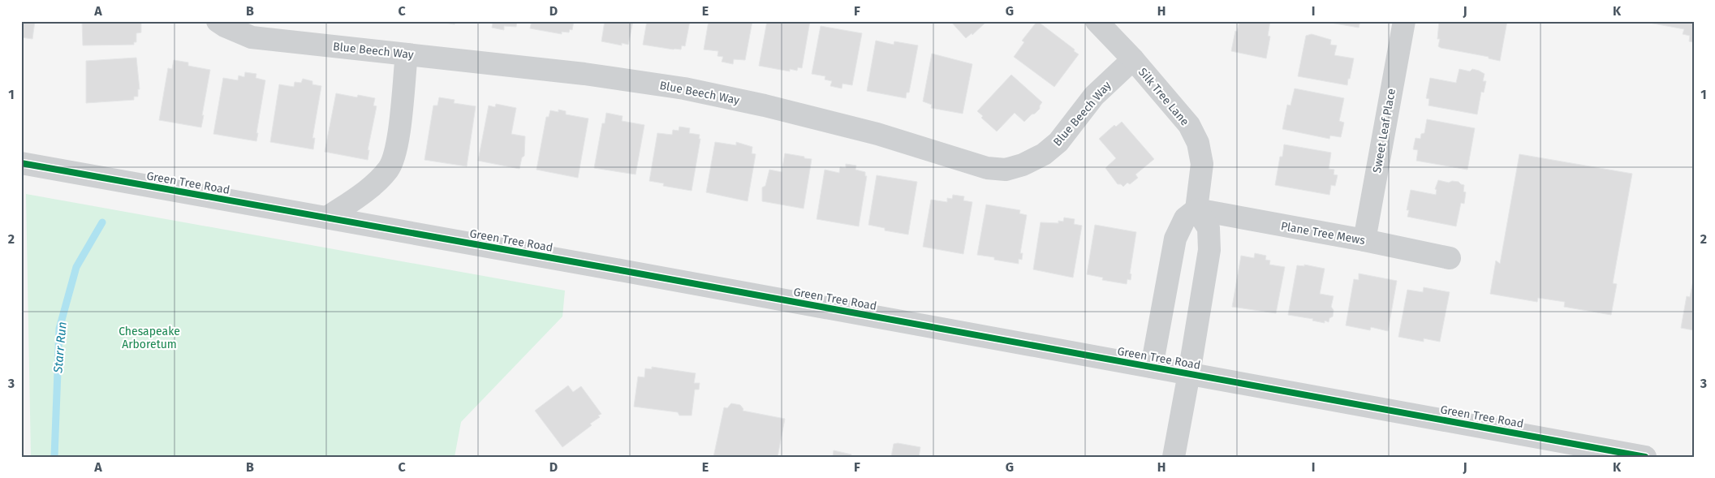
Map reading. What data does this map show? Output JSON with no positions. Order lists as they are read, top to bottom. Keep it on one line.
{"streets":{"street":["Blue Beech Way","Silk Tree Lane","Sweet Leaf Place","Green Tree Road","Plane Tree Mews"]},"crossings":[["Blue Beech Way","Silk Tree Lane"],["Silk Tree Lane","Plane Tree Mews"],["Sweet Leaf Place","Plane Tree Mews"]],"water":["Starr Run"],"parks":["Chesapeake Arboretum"],"grid":{"columns":["A","B","C","D","E","F","G","H","I","J","K"],"rows":["1","2","3"]}}
